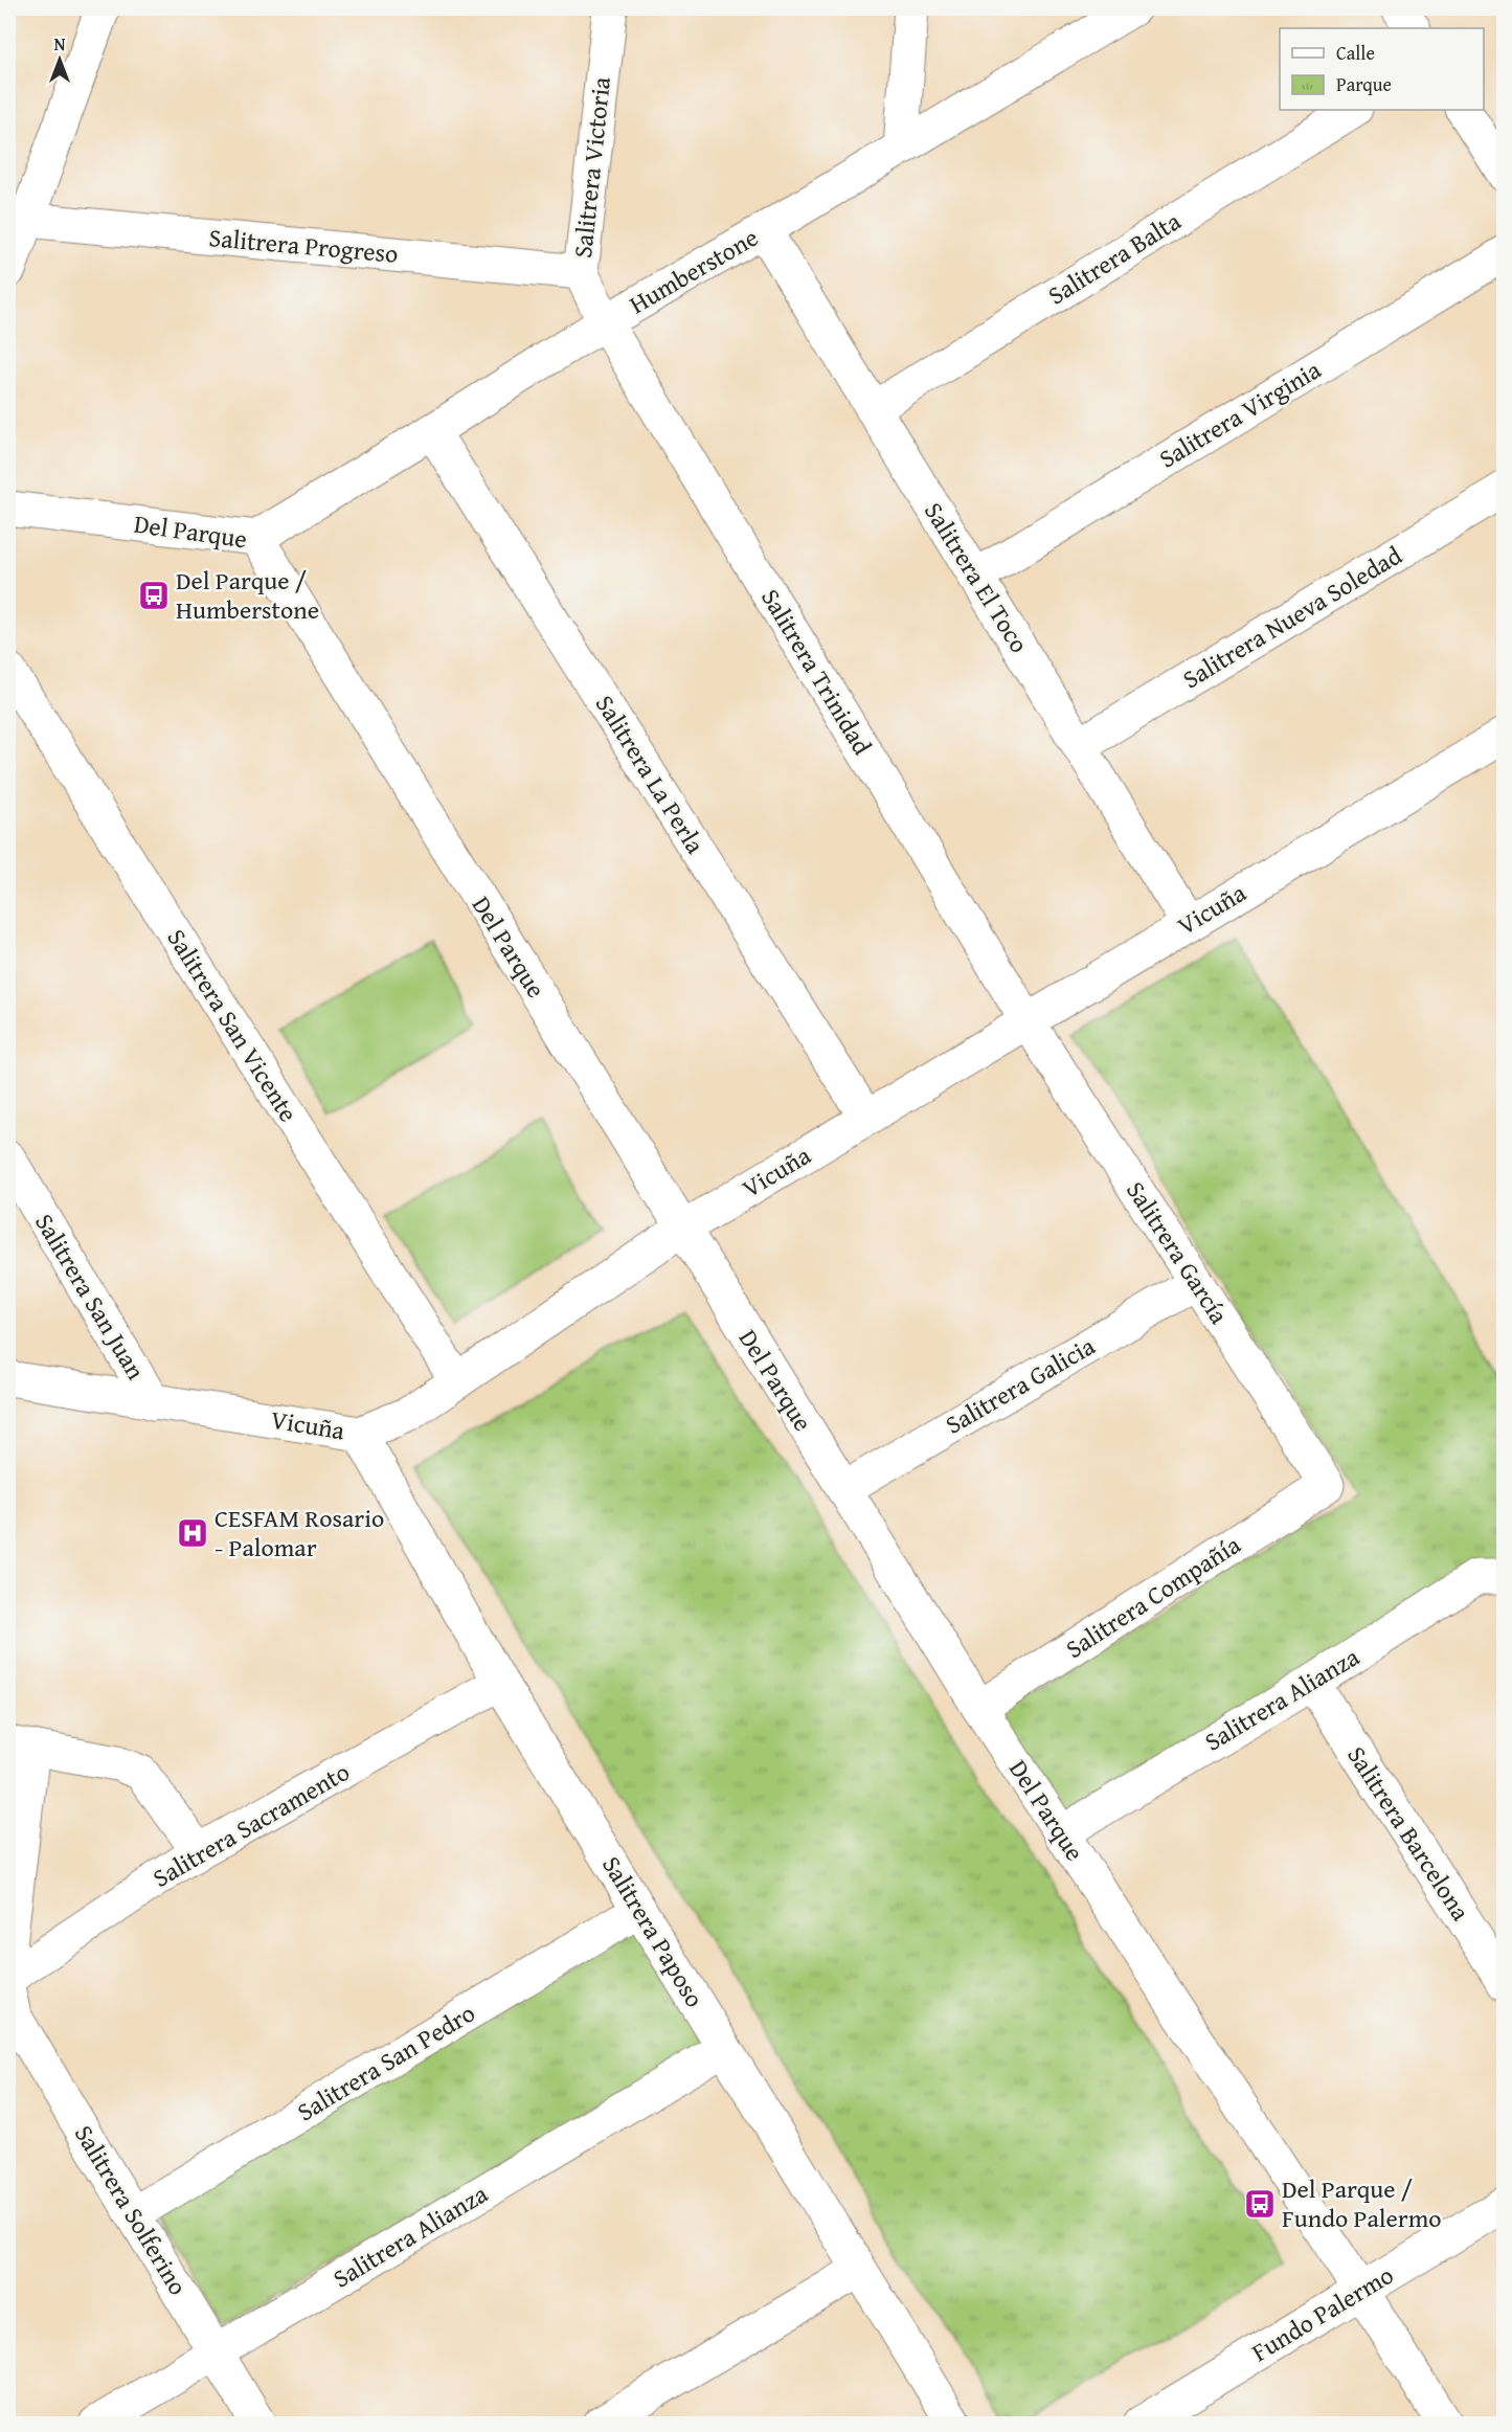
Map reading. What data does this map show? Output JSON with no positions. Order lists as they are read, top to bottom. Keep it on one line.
{"streets":{"street":["Salitrera Victoria","Salitrera Progreso","Salitrera Balta","Humberstone","Salitrera Virginia","Del Parque","Salitrera El Toco","Salitrera Nueva Soledad","Salitrera Trinidad","Salitrera La Perla","Vicuña","Salitrera San Vicente","Salitrera García","Salitrera San Juan","Salitrera Galicia","Salitrera Compañía","Salitrera Alianza","Salitrera Sacramento","Salitrera Barcelona","Salitrera Paposo","Salitrera San Pedro","Salitrera Solferino","Fundo Palermo"]},"crossings":[["Salitrera Victoria","Salitrera Progreso"],["Salitrera Victoria","Humberstone"],["Salitrera Victoria","Salitrera Trinidad"],["Salitrera Balta","Salitrera El Toco"],["Humberstone","Del Parque"],["Humberstone","Salitrera El Toco"],["Humberstone","Salitrera Trinidad"],["Humberstone","Salitrera La Perla"],["Salitrera Virginia","Salitrera El Toco"],["Del Parque","Vicuña"],["Del Parque","Salitrera Galicia"],["Del Parque","Salitrera Compañía"],["Del Parque","Salitrera Alianza"],["Del Parque","Fundo Palermo"],["Salitrera El Toco","Salitrera Nueva Soledad"],["Salitrera El Toco","Vicuña"],["Salitrera Trinidad","Vicuña"],["Salitrera Trinidad","Salitrera García"],["Salitrera La Perla","Vicuña"],["Vicuña","Salitrera San Vicente"],["Vicuña","Salitrera García"],["Vicuña","Salitrera San Juan"],["Vicuña","Salitrera Paposo"],["Salitrera García","Salitrera Galicia"],["Salitrera García","Salitrera Compañía"],["Salitrera Alianza","Salitrera Barcelona"],["Salitrera Alianza","Salitrera Paposo"],["Salitrera Alianza","Salitrera Solferino"],["Salitrera Sacramento","Salitrera Paposo"],["Salitrera Paposo","Salitrera San Pedro"],["Salitrera San Pedro","Salitrera Solferino"]],"places":{"bus stop":["Del Parque / Humberstone","Del Parque / Fundo Palermo"],"hospital":["CESFAM Rosario - Palomar"]},"legend":["Calle","Parque"],"north":"top"}
